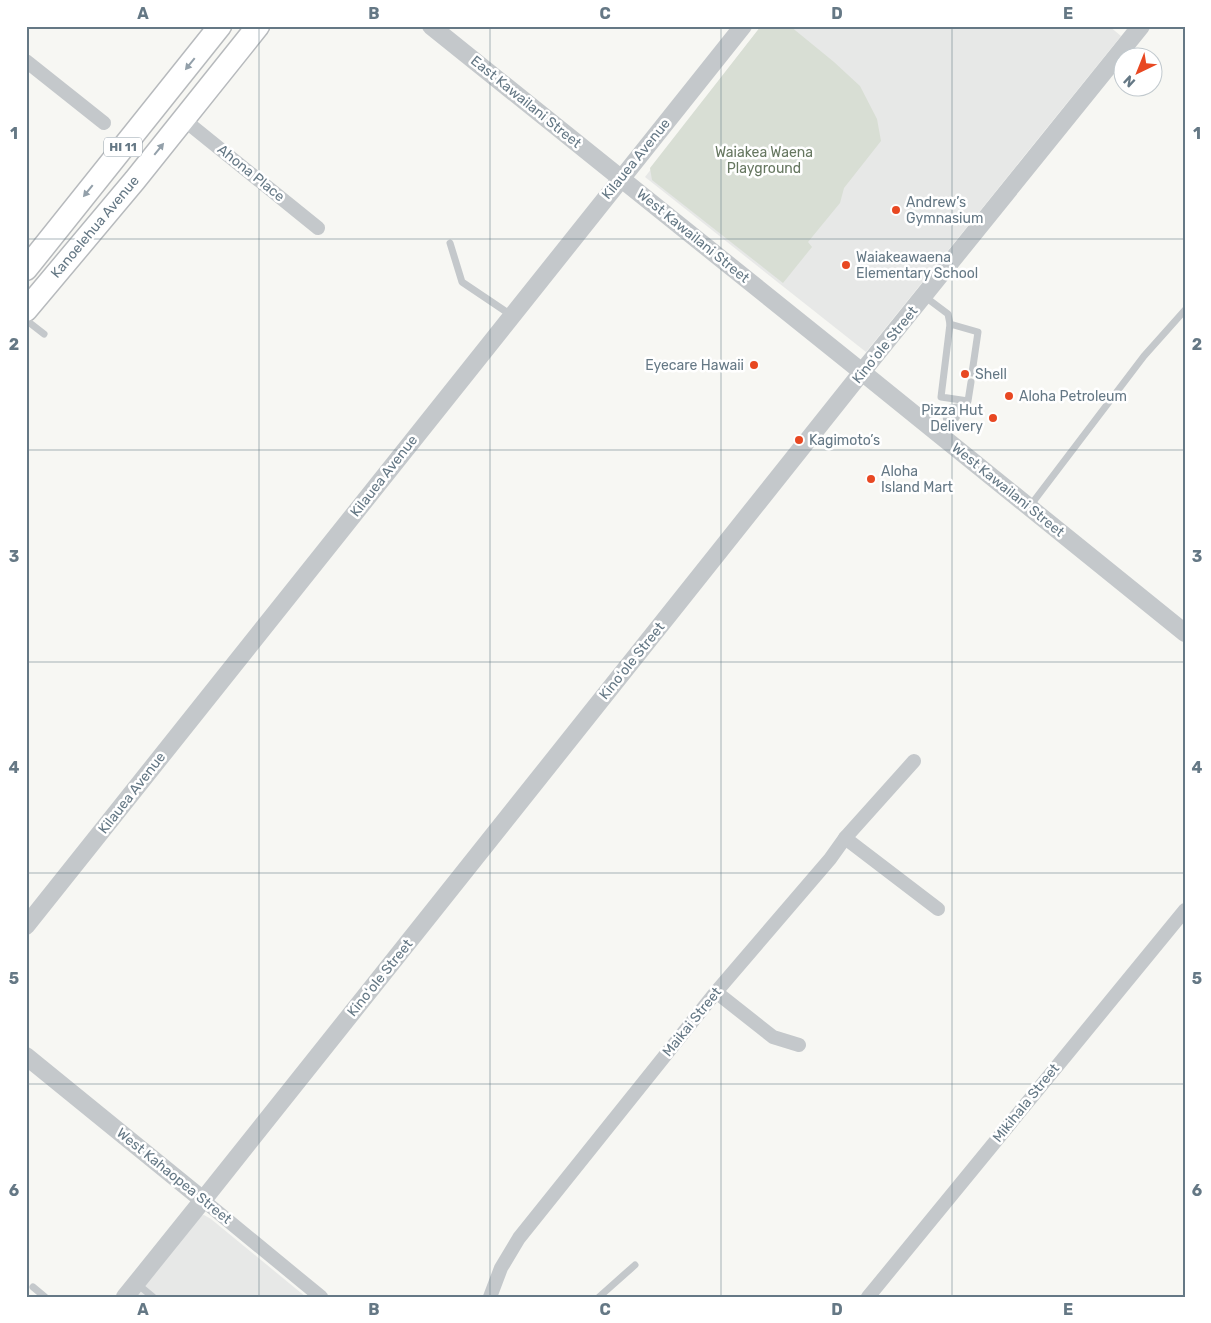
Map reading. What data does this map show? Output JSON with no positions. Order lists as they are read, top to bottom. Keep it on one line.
{"streets":{"highway":["HI 11","Kanoelehua Avenue"],"street":["East Kawailani Street","Kilauea Avenue","Ahona Place","West Kawailani Street","Kinoʻole Street","Maikai Street","Mikihala Street","West Kahaopea Street"]},"crossings":[["East Kawailani Street","Kilauea Avenue"],["East Kawailani Street","West Kawailani Street"],["Kilauea Avenue","West Kawailani Street"],["Ahona Place","Kanoelehua Avenue"],["West Kawailani Street","Kinoʻole Street"],["Kinoʻole Street","West Kahaopea Street"]],"parks":["Waiakea Waena Playground"],"places":["Andrew’s Gymnasium","Waiakeawaena Elementary School","Eyecare Hawaii","Shell","Aloha Petroleum","Pizza Hut Delivery","Kagimoto’s","Aloha Island Mart"],"north":"bottom left","grid":{"columns":["A","B","C","D","E"],"rows":["1","2","3","4","5","6"]}}
